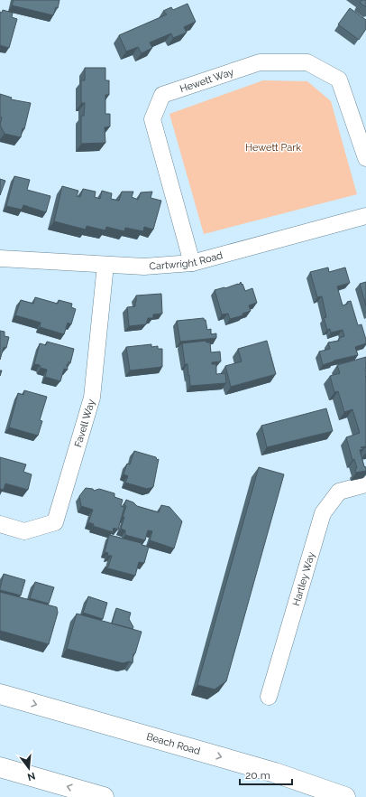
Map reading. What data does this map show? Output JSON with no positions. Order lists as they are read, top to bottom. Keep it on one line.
{"streets":{"main road":["Beach Road"],"street":["Hewett Way","Cartwright Road","Favell Way","Hartley Way"]},"crossings":[["Hewett Way","Cartwright Road"],["Cartwright Road","Favell Way"]],"one_way":["Beach Road"],"parks":["Hewett Park"],"scale_bar":"20 m","north":"bottom"}
